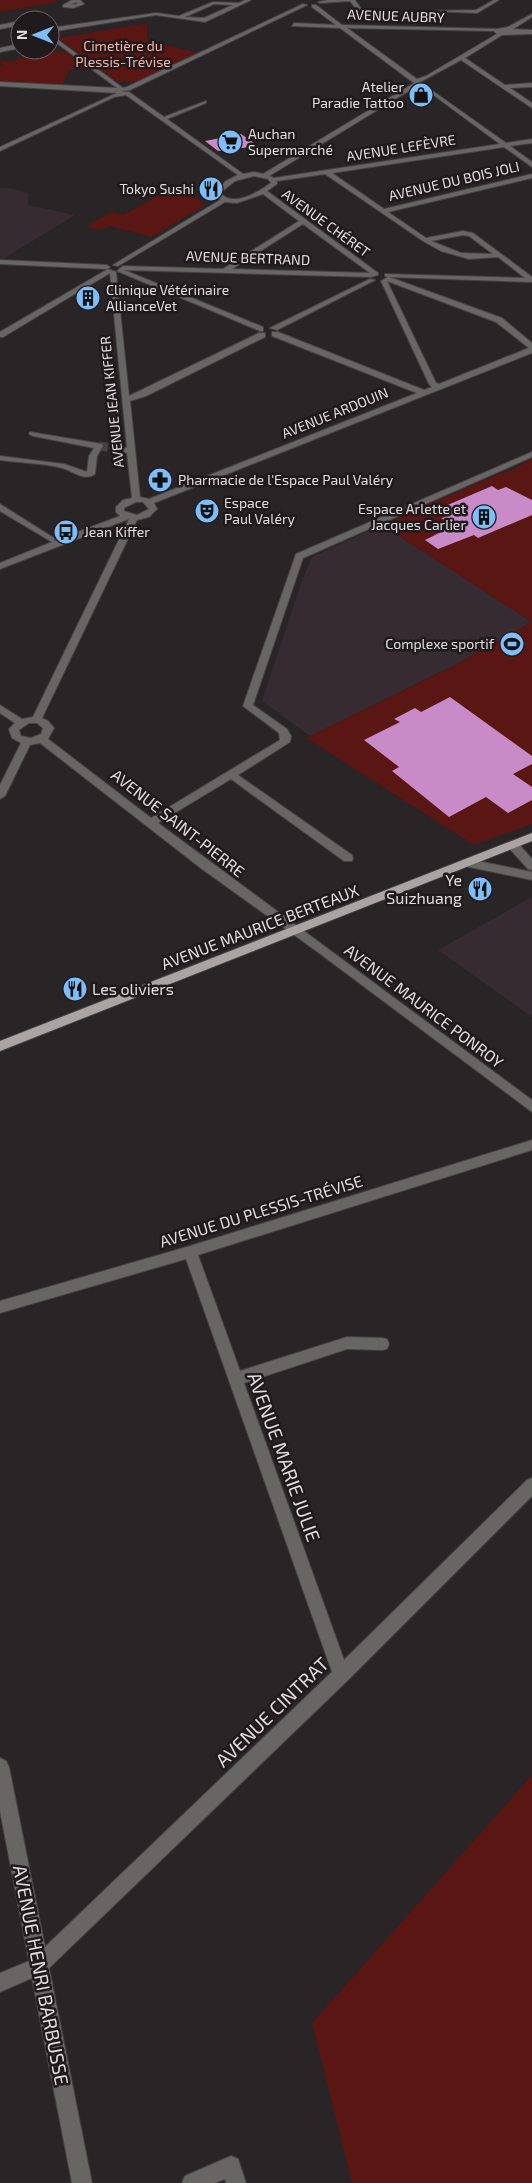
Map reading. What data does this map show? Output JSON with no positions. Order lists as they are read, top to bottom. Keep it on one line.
{"streets":{"main road":["AVENUE MAURICE BERTEAUX"],"street":["AVENUE AUBRY","AVENUE LEFÈVRE","AVENUE DU BOIS JOLI","AVENUE CHÉRET","AVENUE BERTRAND","AVENUE JEAN KIFFER","AVENUE ARDOUIN","AVENUE SAINT-PIERRE","AVENUE MAURICE PONROY","AVENUE DU PLESSIS-TRÉVISE","AVENUE MARIE JULIE","AVENUE CINTRAT","AVENUE HENRI BARBUSSE"]},"crossings":[["AVENUE CHÉRET","AVENUE BERTRAND"],["AVENUE BERTRAND","AVENUE JEAN KIFFER"],["AVENUE SAINT-PIERRE","AVENUE MAURICE BERTEAUX"],["AVENUE SAINT-PIERRE","AVENUE MAURICE PONROY"],["AVENUE MAURICE BERTEAUX","AVENUE MAURICE PONROY"],["AVENUE DU PLESSIS-TRÉVISE","AVENUE MARIE JULIE"],["AVENUE MARIE JULIE","AVENUE CINTRAT"],["AVENUE CINTRAT","AVENUE HENRI BARBUSSE"]],"parks":["Cimetière du Plessis-Trévise"],"places":{"shop":["Atelier Paradie Tattoo"],"supermarket":["Auchan Supermarché"],"restaurant":["Tokyo Sushi","Ye Suizhuang","Les oliviers"],"building":["Clinique Vétérinaire AllianceVet","Espace Arlette et Jacques Carlier"],"pharmacy":["Pharmacie de l'Espace Paul Valéry"],"theatre":["Espace Paul Valéry"],"bus stop":["Jean Kiffer"],"sports":["Complexe sportif"]},"north":"left"}
